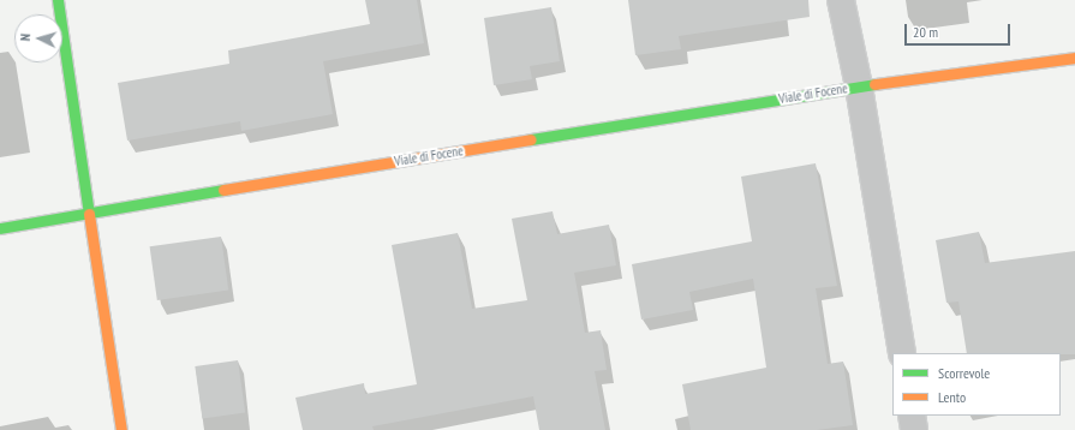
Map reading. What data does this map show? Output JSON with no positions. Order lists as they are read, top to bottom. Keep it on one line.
{"streets":{"street":["Viale di Focene"]},"legend":["Scorrevole","Lento"],"scale_bar":"20 m","north":"left"}
